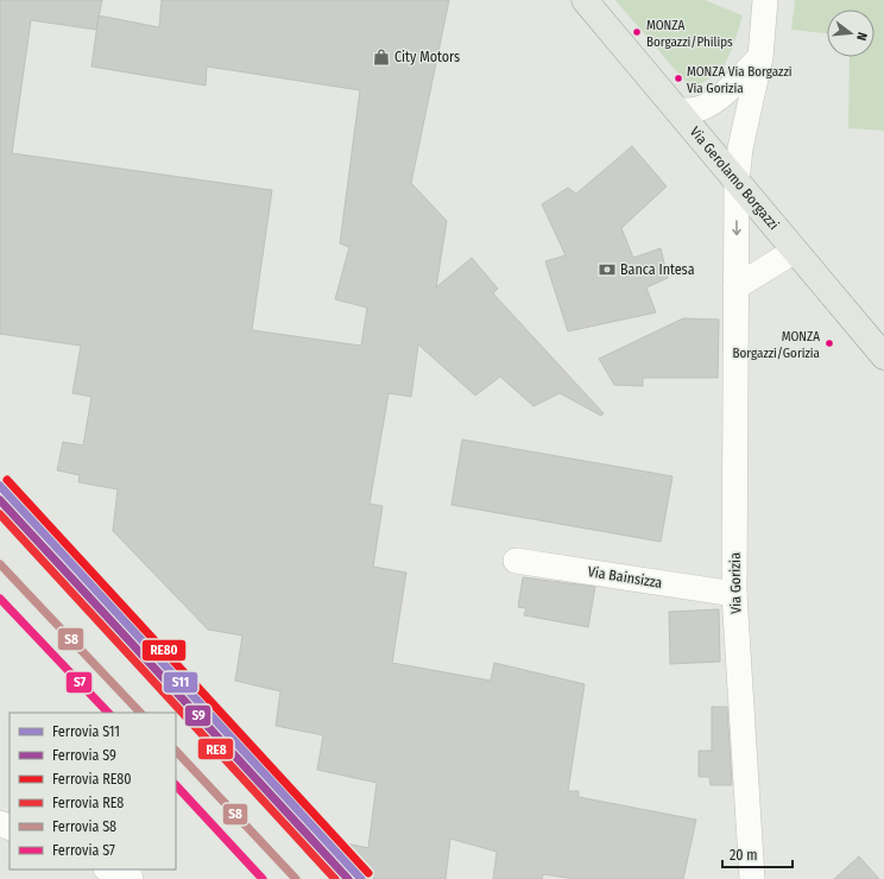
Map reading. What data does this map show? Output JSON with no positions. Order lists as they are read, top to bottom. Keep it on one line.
{"streets":{"main road":["Via Gerolamo Borgazzi"],"street":["Via Bainsizza","Via Gorizia"]},"crossings":[["Via Gerolamo Borgazzi","Via Gorizia"],["Via Bainsizza","Via Gorizia"]],"places":{"other":["MONZA Borgazzi/Philips","MONZA Via Borgazzi Via Gorizia","MONZA Borgazzi/Gorizia"],"shop":["City Motors"],"bank":["Banca Intesa"]},"lines":["rail line RE80","rail line S11","rail line S9","rail line RE8","rail line S8","rail line S7"],"legend":["Ferrovia S11","Ferrovia S9","Ferrovia RE80","Ferrovia RE8","Ferrovia S8","Ferrovia S7"],"scale_bar":"20 m","north":"right"}
